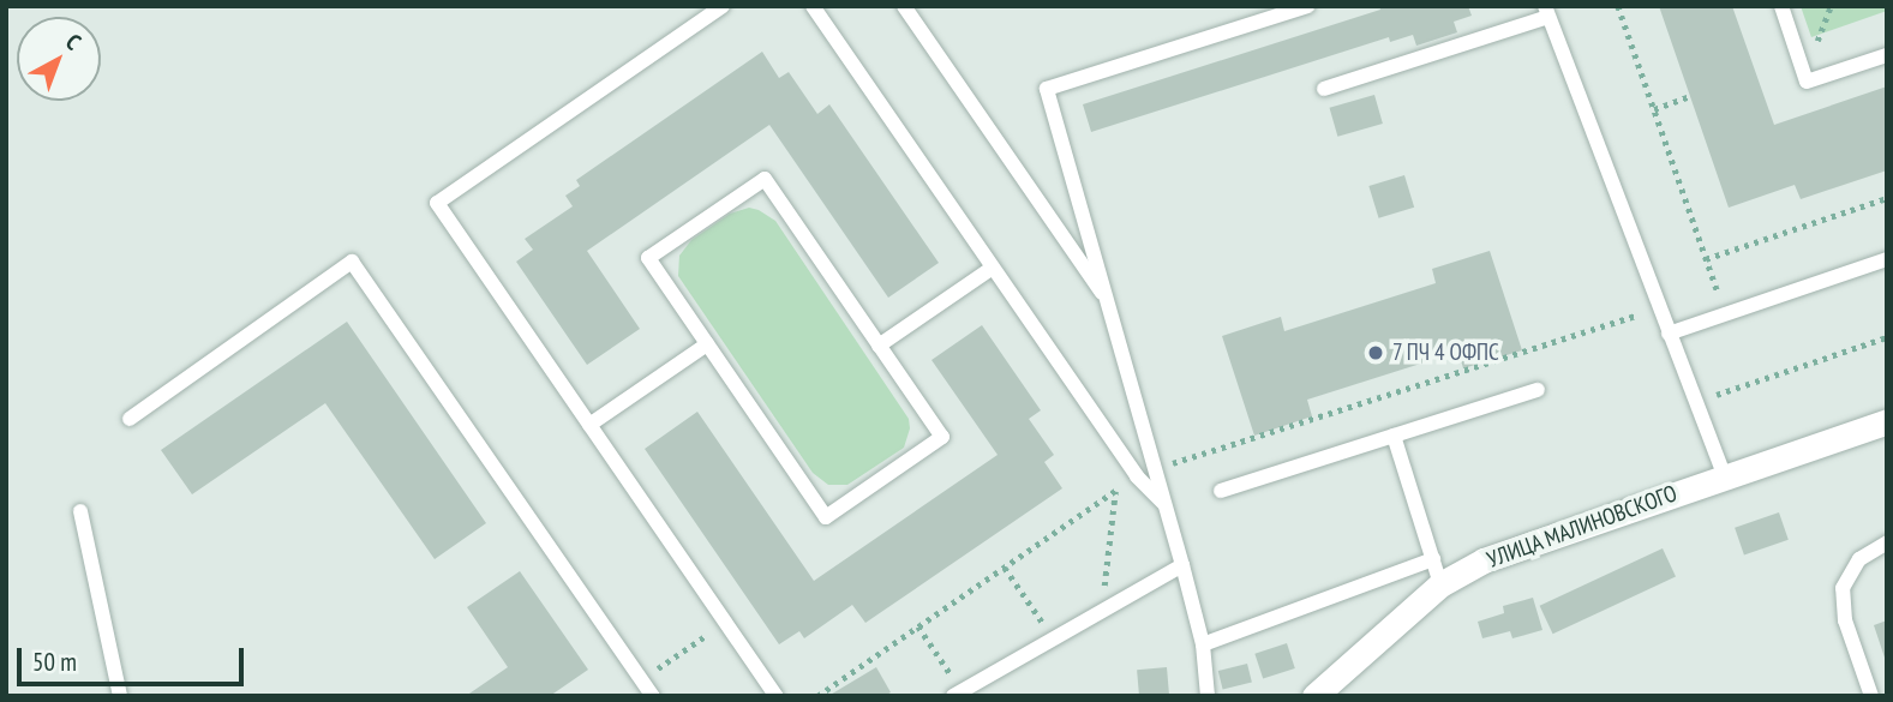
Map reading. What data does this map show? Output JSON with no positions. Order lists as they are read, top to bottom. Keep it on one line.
{"streets":{"street":["УЛИЦА МАЛИНОВСКОГО"]},"places":["7 ПЧ 4 ОФПС"],"scale_bar":"50 m","north":"top right"}
